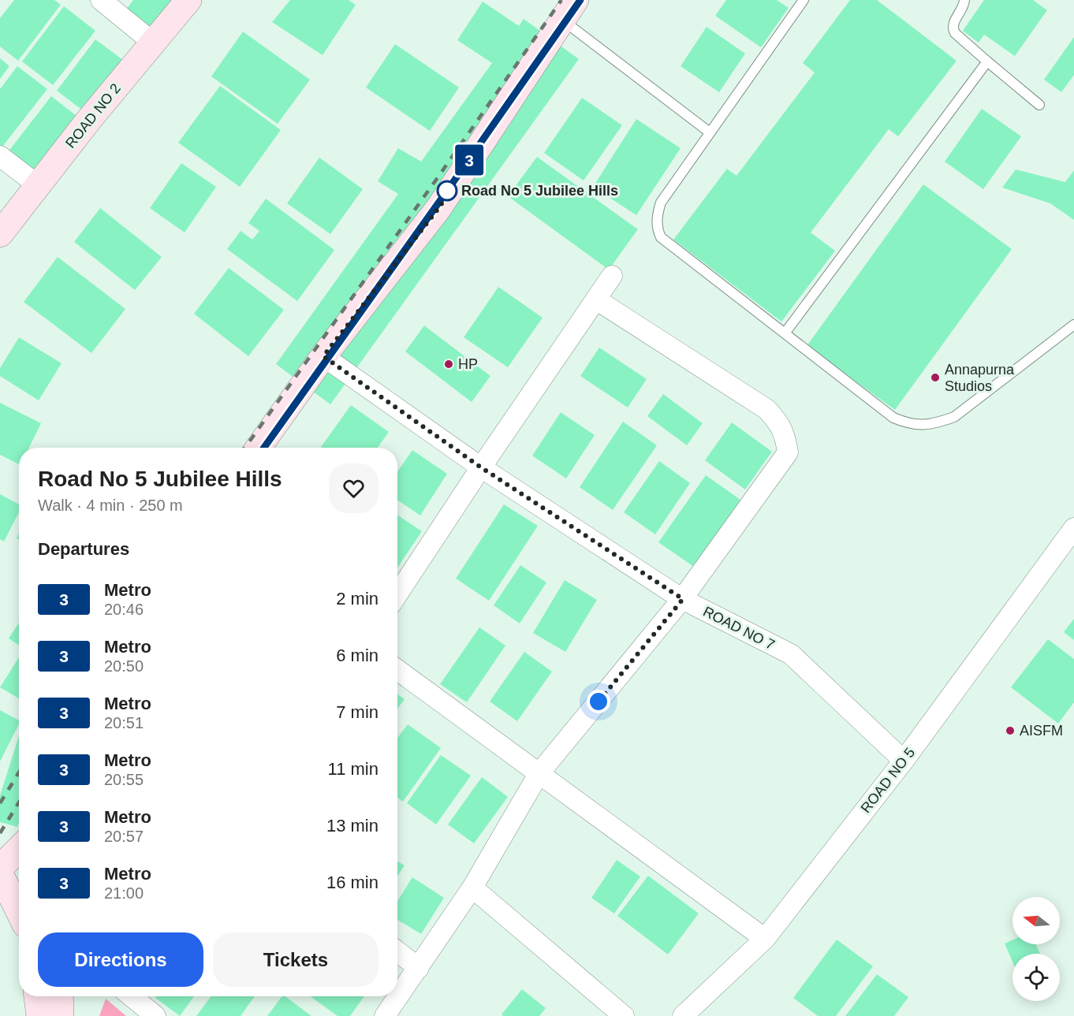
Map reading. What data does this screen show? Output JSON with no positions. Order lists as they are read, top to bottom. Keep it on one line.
{"streets":{"main road":["ROAD NO 2"],"street":["ROAD NO 7","ROAD NO 5"]},"crossings":[["ROAD NO 7","ROAD NO 5"]],"places":["Road No 5 Jubilee Hills","HP","Annapurna Studios","AISFM"],"lines":["metro line 3"],"north":"left","page":{"on_map":"3","heading":[["Road No 5 Jubilee Hills","Walk · 4 min · 250 m"],"Departures"],"list":[{"mark":"3","name":"Metro","note":"20:46","value":"2 min"},{"mark":"3","name":"Metro","note":"20:50","value":"6 min"},{"mark":"3","name":"Metro","note":"20:51","value":"7 min"},{"mark":"3","name":"Metro","note":"20:55","value":"11 min"},{"mark":"3","name":"Metro","note":"20:57","value":"13 min"},{"mark":"3","name":"Metro","note":"21:00","value":"16 min"}],"buttons":["Directions","Tickets"]}}
